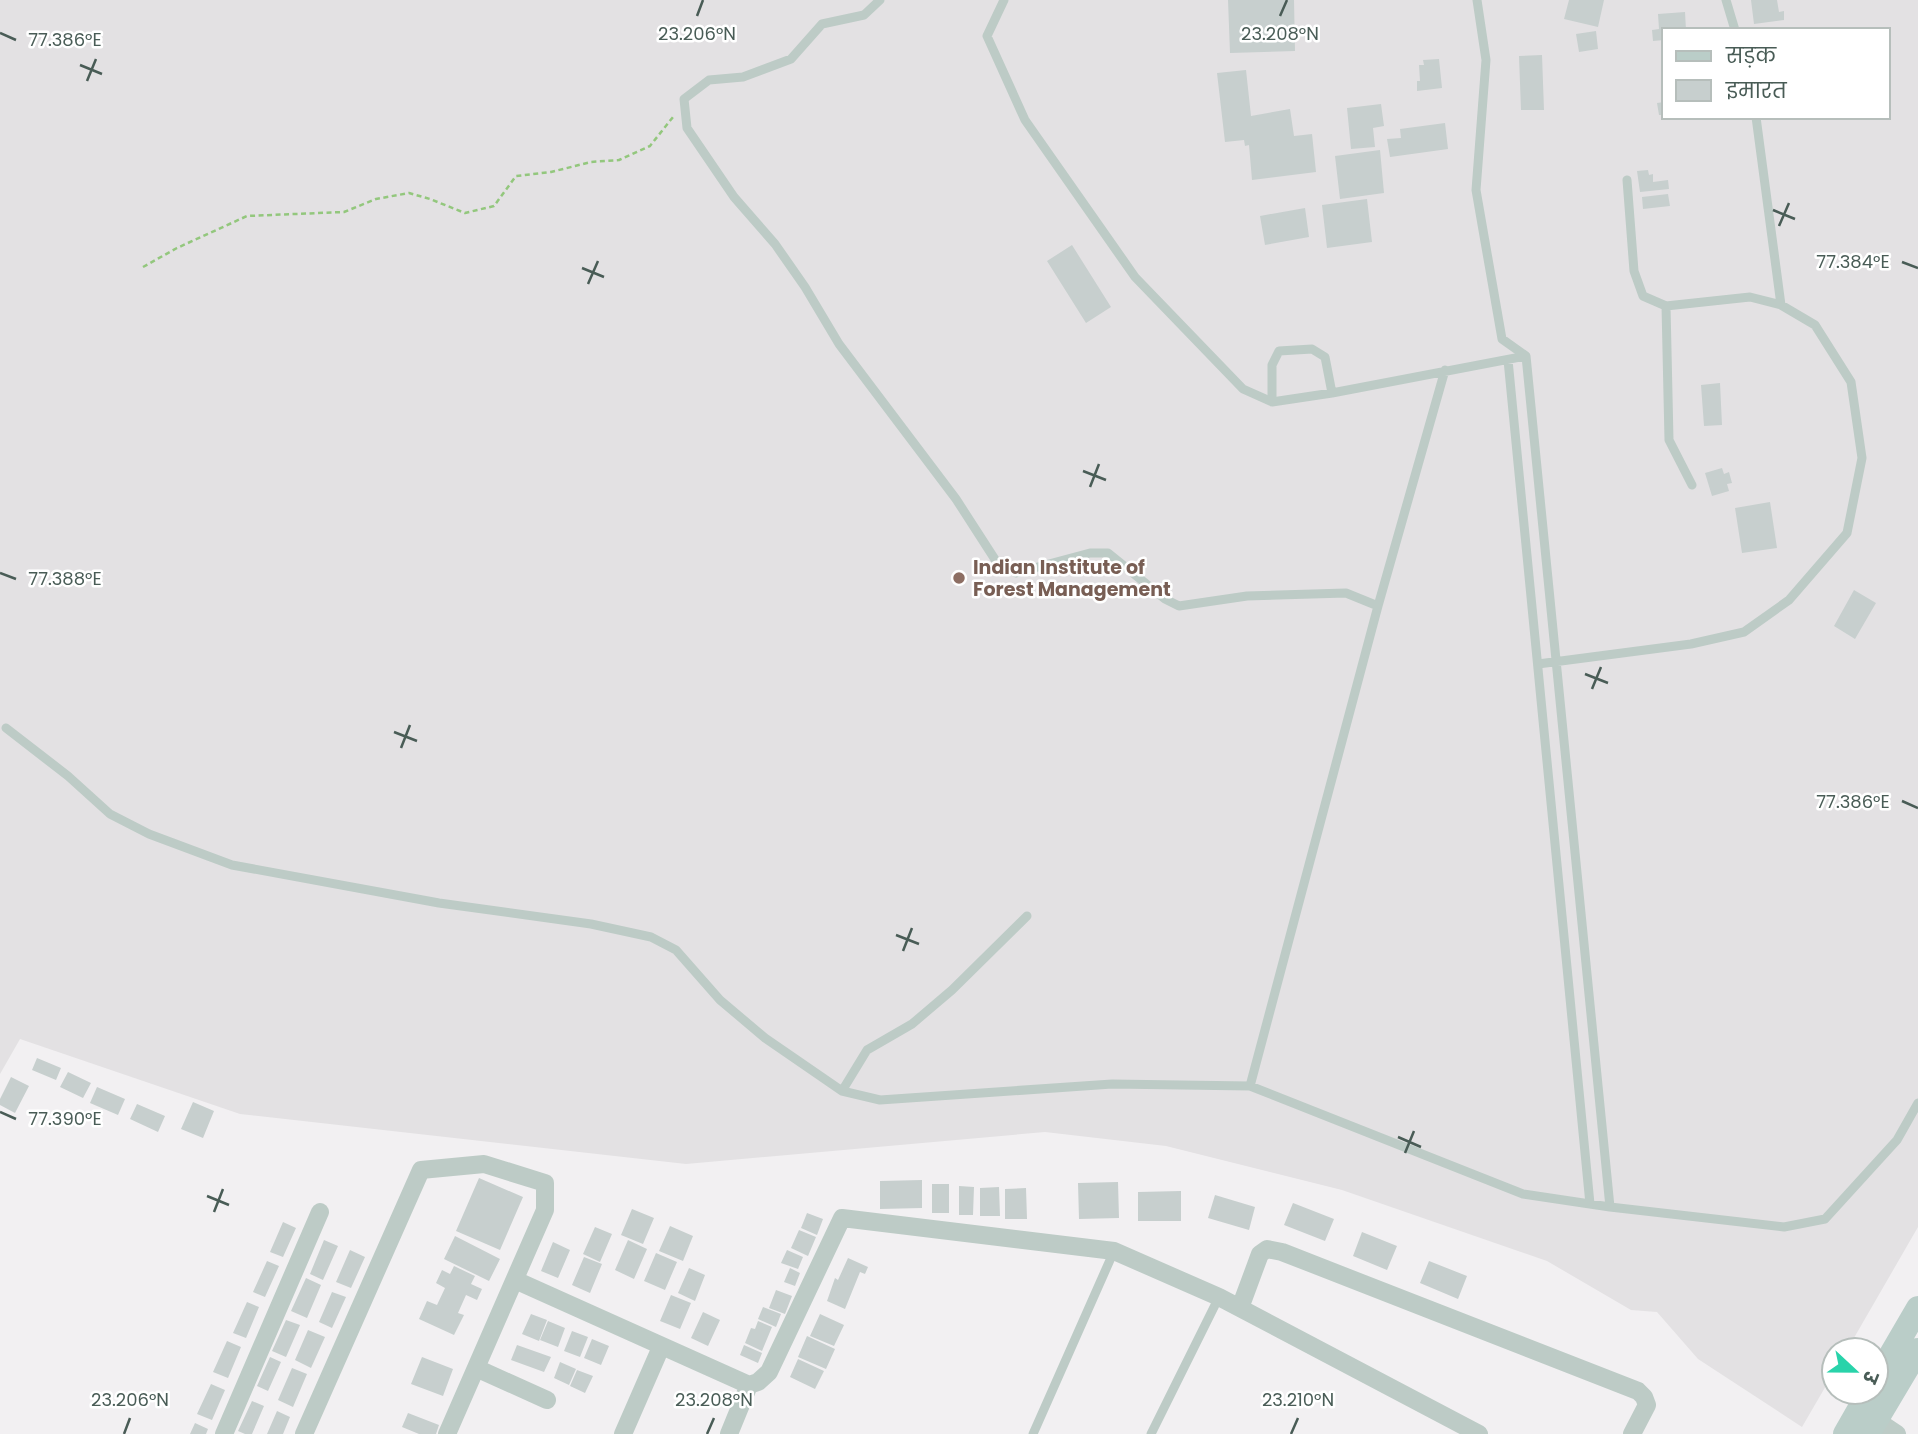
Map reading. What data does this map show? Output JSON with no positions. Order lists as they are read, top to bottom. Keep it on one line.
{"places":["Indian Institute of Forest Management"],"legend":["सड़क","इमारत"],"north":"right","coordinates":["23.206°N","23.208°N","77.386°E","77.384°E","77.388°E","77.390°E","23.210°N"]}
